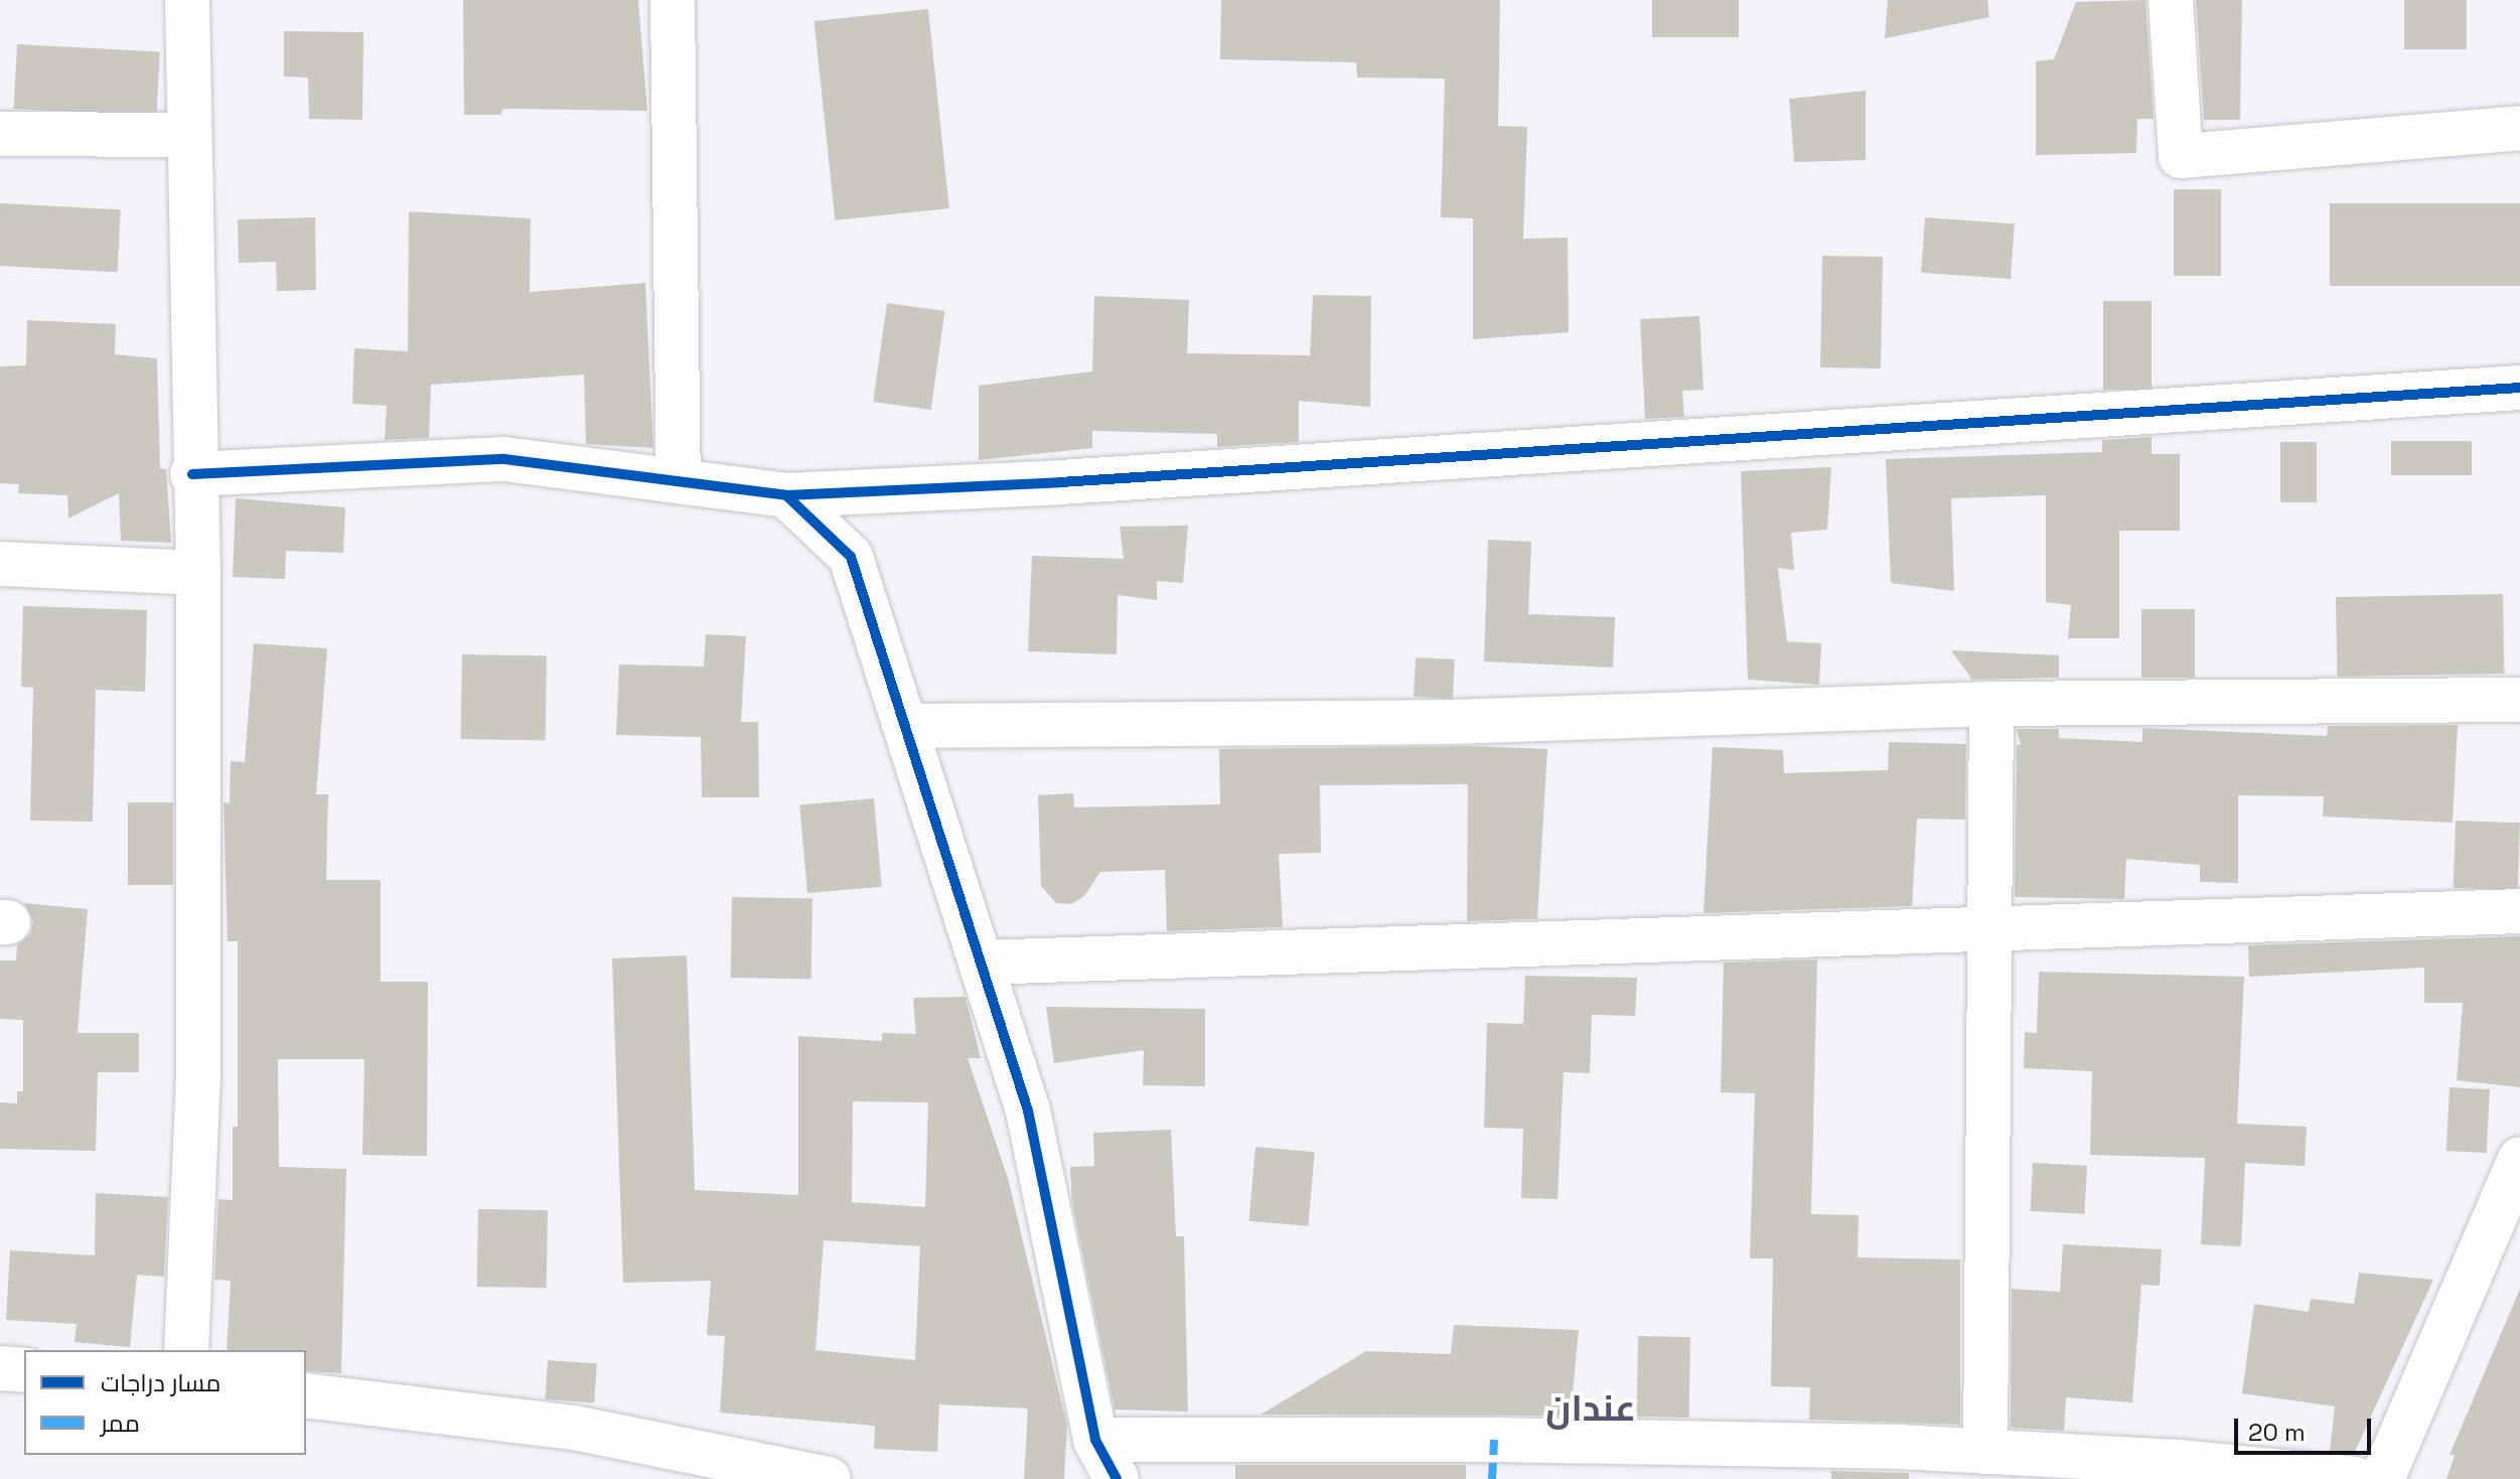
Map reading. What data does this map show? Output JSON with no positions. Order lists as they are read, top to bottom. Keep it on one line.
{"districts":["عندان"],"legend":["مسار دراجات","ممر"],"scale_bar":"20 m"}
